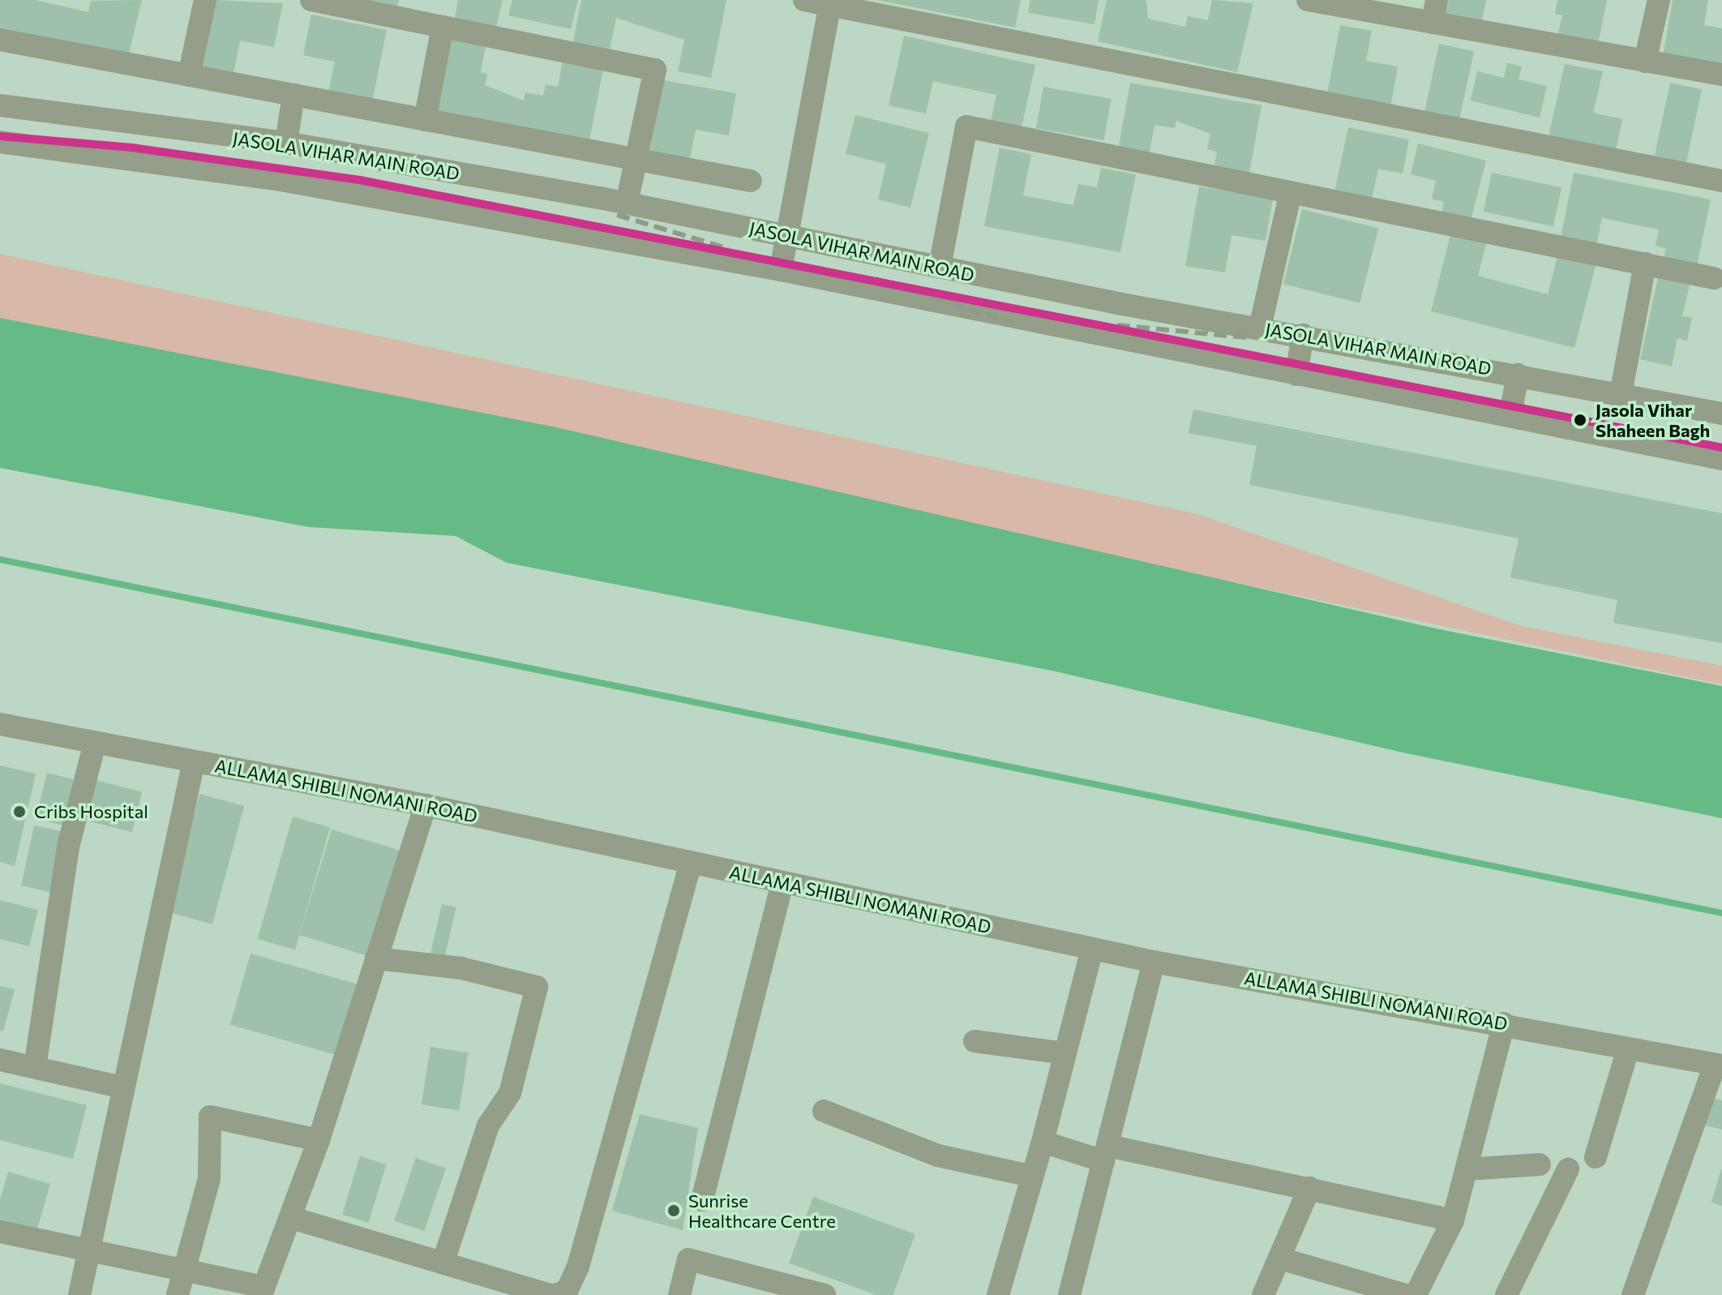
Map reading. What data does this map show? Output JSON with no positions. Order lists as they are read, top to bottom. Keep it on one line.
{"streets":{"street":["JASOLA VIHAR MAIN ROAD","ALLAMA SHIBLI NOMANI ROAD"]},"places":["Jasola Vihar Shaheen Bagh","Cribs Hospital","Sunrise Healthcare Centre"]}
